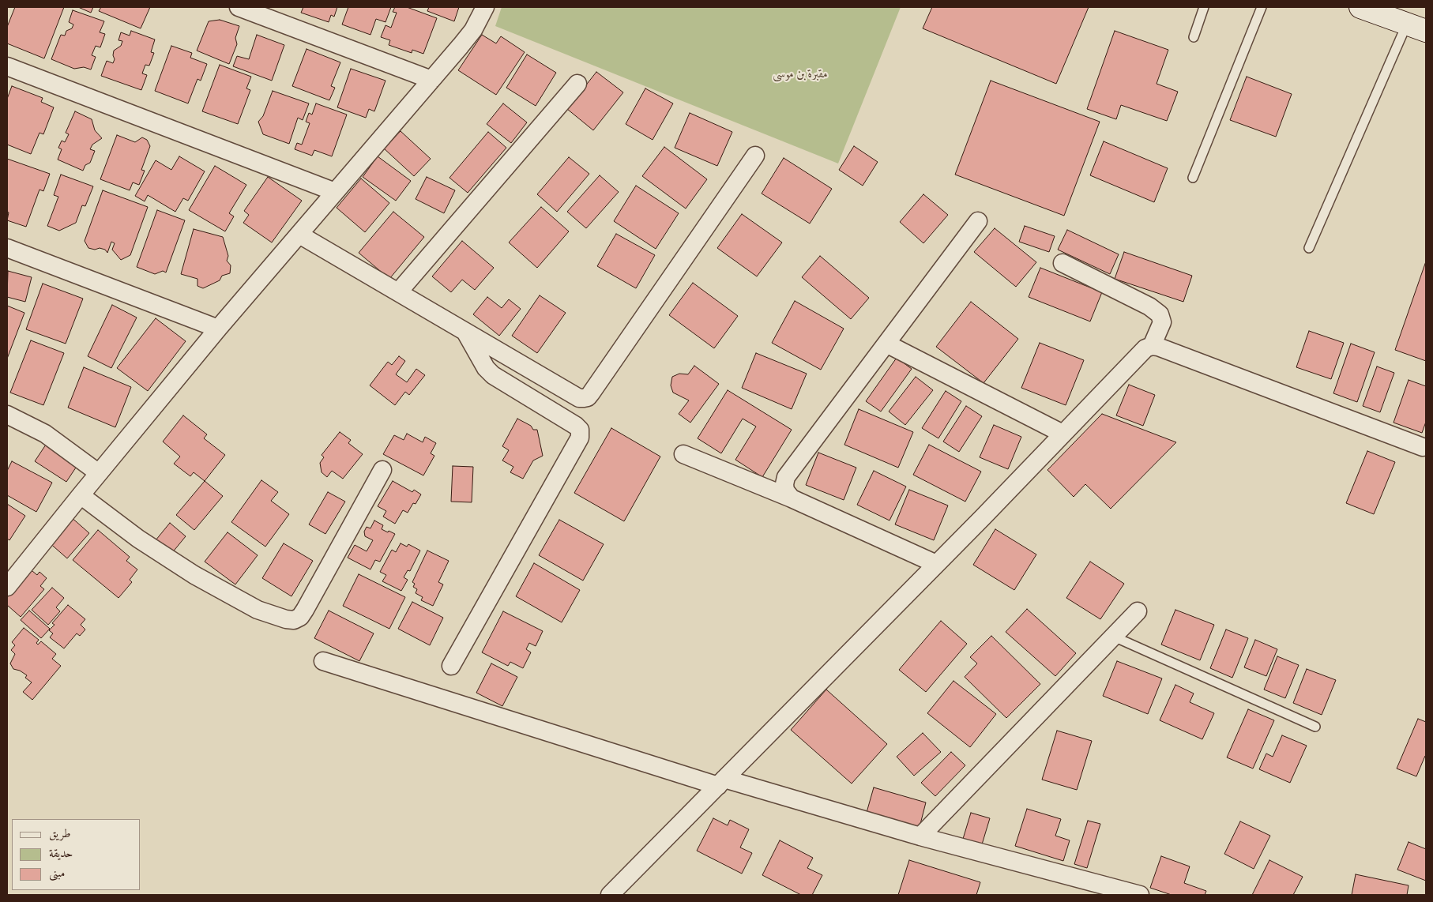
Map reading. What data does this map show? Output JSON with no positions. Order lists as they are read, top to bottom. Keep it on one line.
{"parks":["مقبرة بن موسى"],"legend":["طريق","حديقة","مبنى"]}
